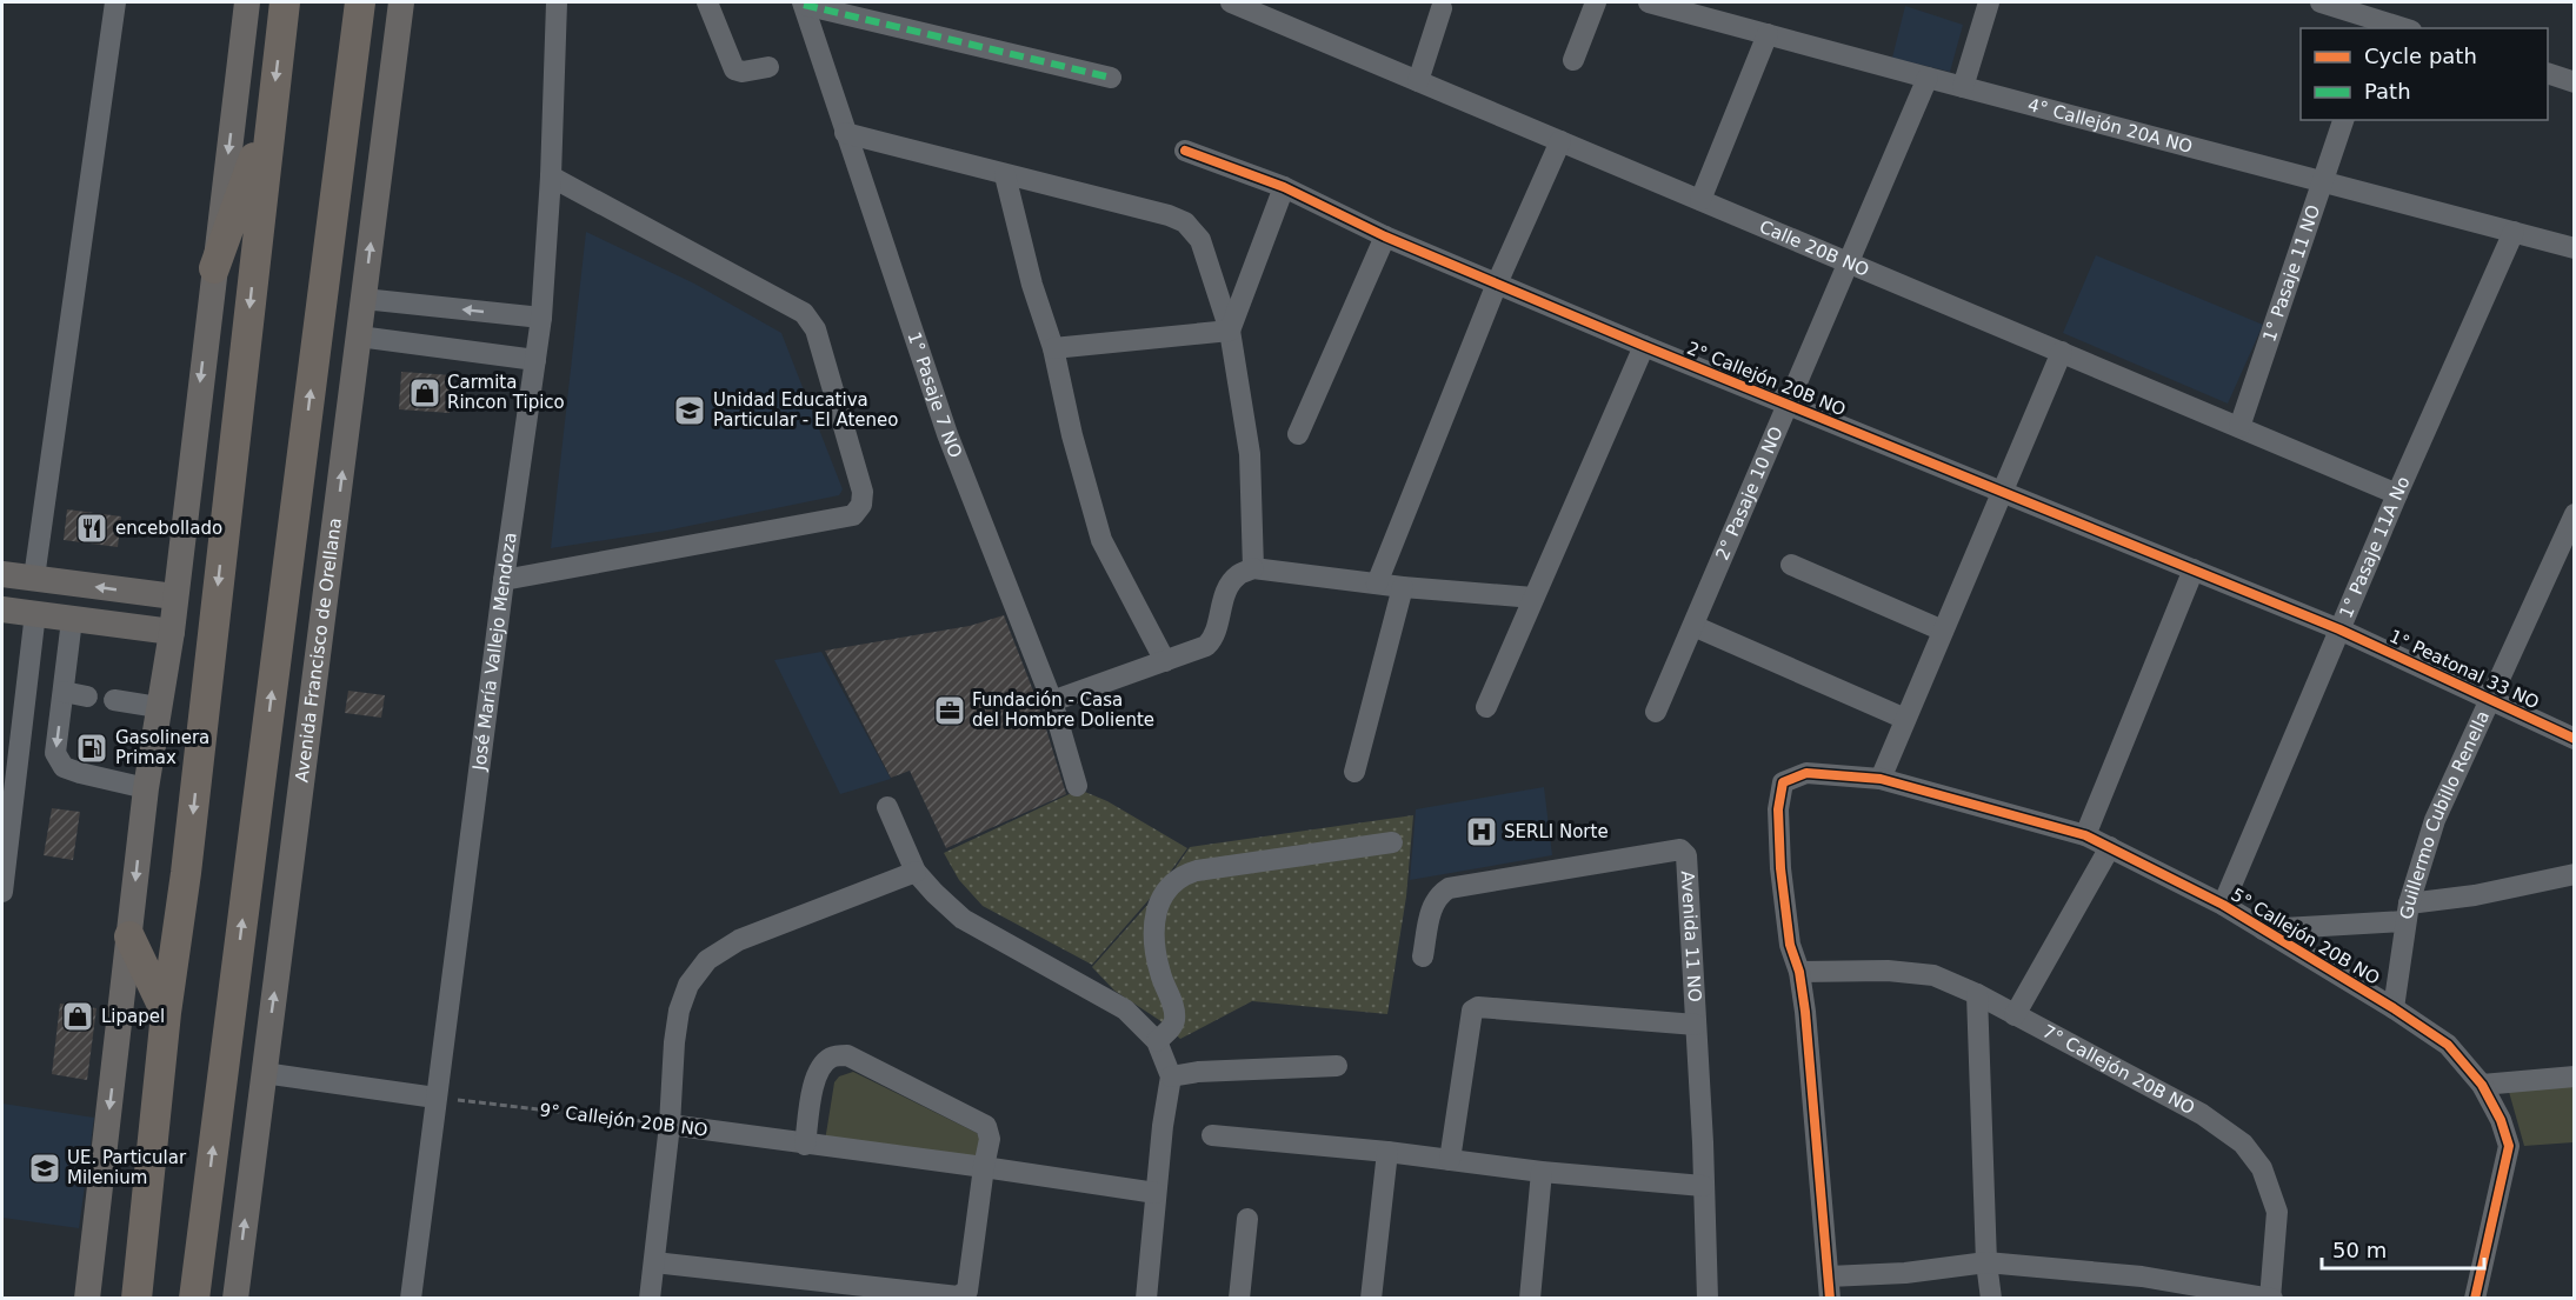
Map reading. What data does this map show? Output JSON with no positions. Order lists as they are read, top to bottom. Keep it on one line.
{"streets":{"main road":["Avenida Francisco de Orellana"],"street":["4° Callejón 20A NO","Calle 20B NO","1° Pasaje 11 NO","2° Callejón 20B NO","1° Pasaje 7 NO","2° Pasaje 10 NO","1° Pasaje 11A No","José María Vallejo Mendoza","1° Peatonal 33 NO","Guillermo Cubillo Renella","5° Callejón 20B NO","Avenida 11 NO","7° Callejón 20B NO","9° Callejón 20B NO"]},"crossings":[["4° Callejón 20A NO","1° Pasaje 11 NO"],["4° Callejón 20A NO","2° Pasaje 10 NO"],["4° Callejón 20A NO","1° Pasaje 11A No"],["Calle 20B NO","1° Pasaje 11 NO"],["Calle 20B NO","2° Pasaje 10 NO"],["Calle 20B NO","1° Pasaje 11A No"],["2° Callejón 20B NO","2° Pasaje 10 NO"],["2° Callejón 20B NO","1° Pasaje 11A No"],["2° Callejón 20B NO","1° Peatonal 33 NO"],["1° Pasaje 11A No","1° Peatonal 33 NO"],["1° Pasaje 11A No","5° Callejón 20B NO"],["José María Vallejo Mendoza","9° Callejón 20B NO"],["1° Peatonal 33 NO","Guillermo Cubillo Renella"],["Guillermo Cubillo Renella","5° Callejón 20B NO"],["5° Callejón 20B NO","7° Callejón 20B NO"]],"places":{"shop":["Carmita Rincon Tipico","Lipapel"],"school or university":["Unidad Educativa Particular - El Ateneo","UE. Particular Milenium"],"restaurant":["encebollado"],"office":["Fundación - Casa del Hombre Doliente"],"fuel station":["Gasolinera Primax"],"hospital":["SERLI Norte"]},"legend":["Cycle path","Path"],"scale_bar":"50 m"}
